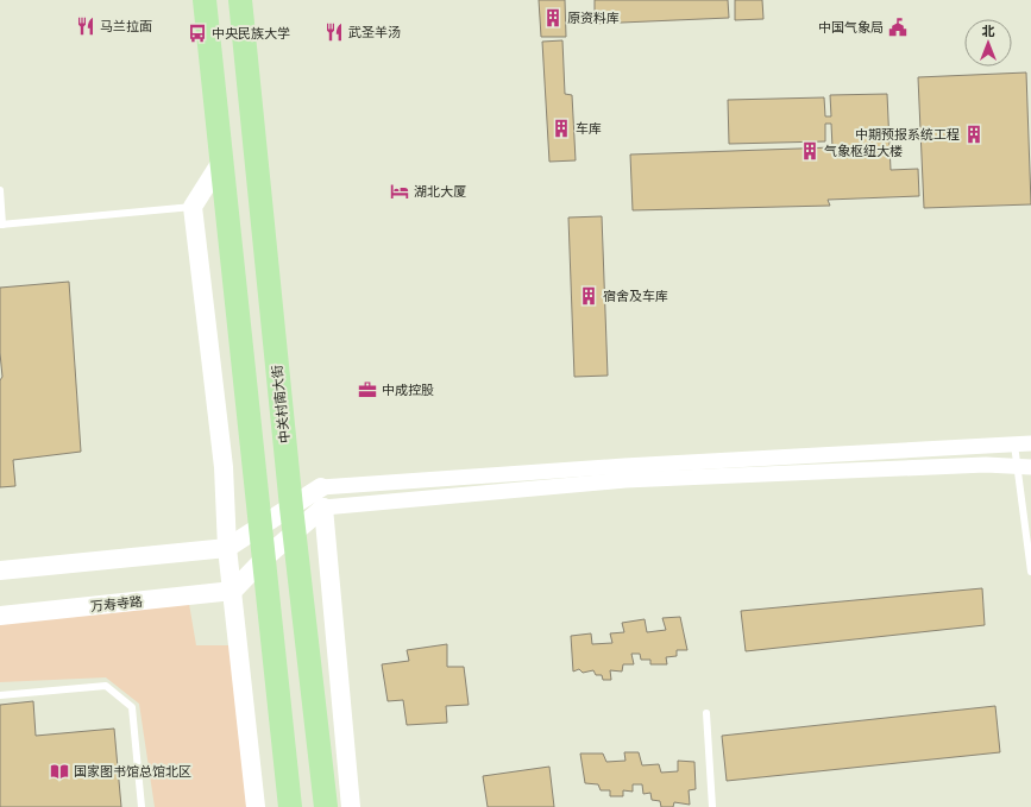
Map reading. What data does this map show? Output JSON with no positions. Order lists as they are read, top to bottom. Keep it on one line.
{"streets":{"main road":["中关村南大街"],"street":["万寿寺路"]},"places":{"building":["原资料库","车库","中期预报系统工程","气象枢纽大楼","宿舍及车库"],"restaurant":["马兰拉面","武圣羊汤"],"public building":["中国气象局"],"bus stop":["中央民族大学"],"hotel":["湖北大厦"],"office":["中成控股"],"library":["国家图书馆总馆北区"]},"north":"top"}
